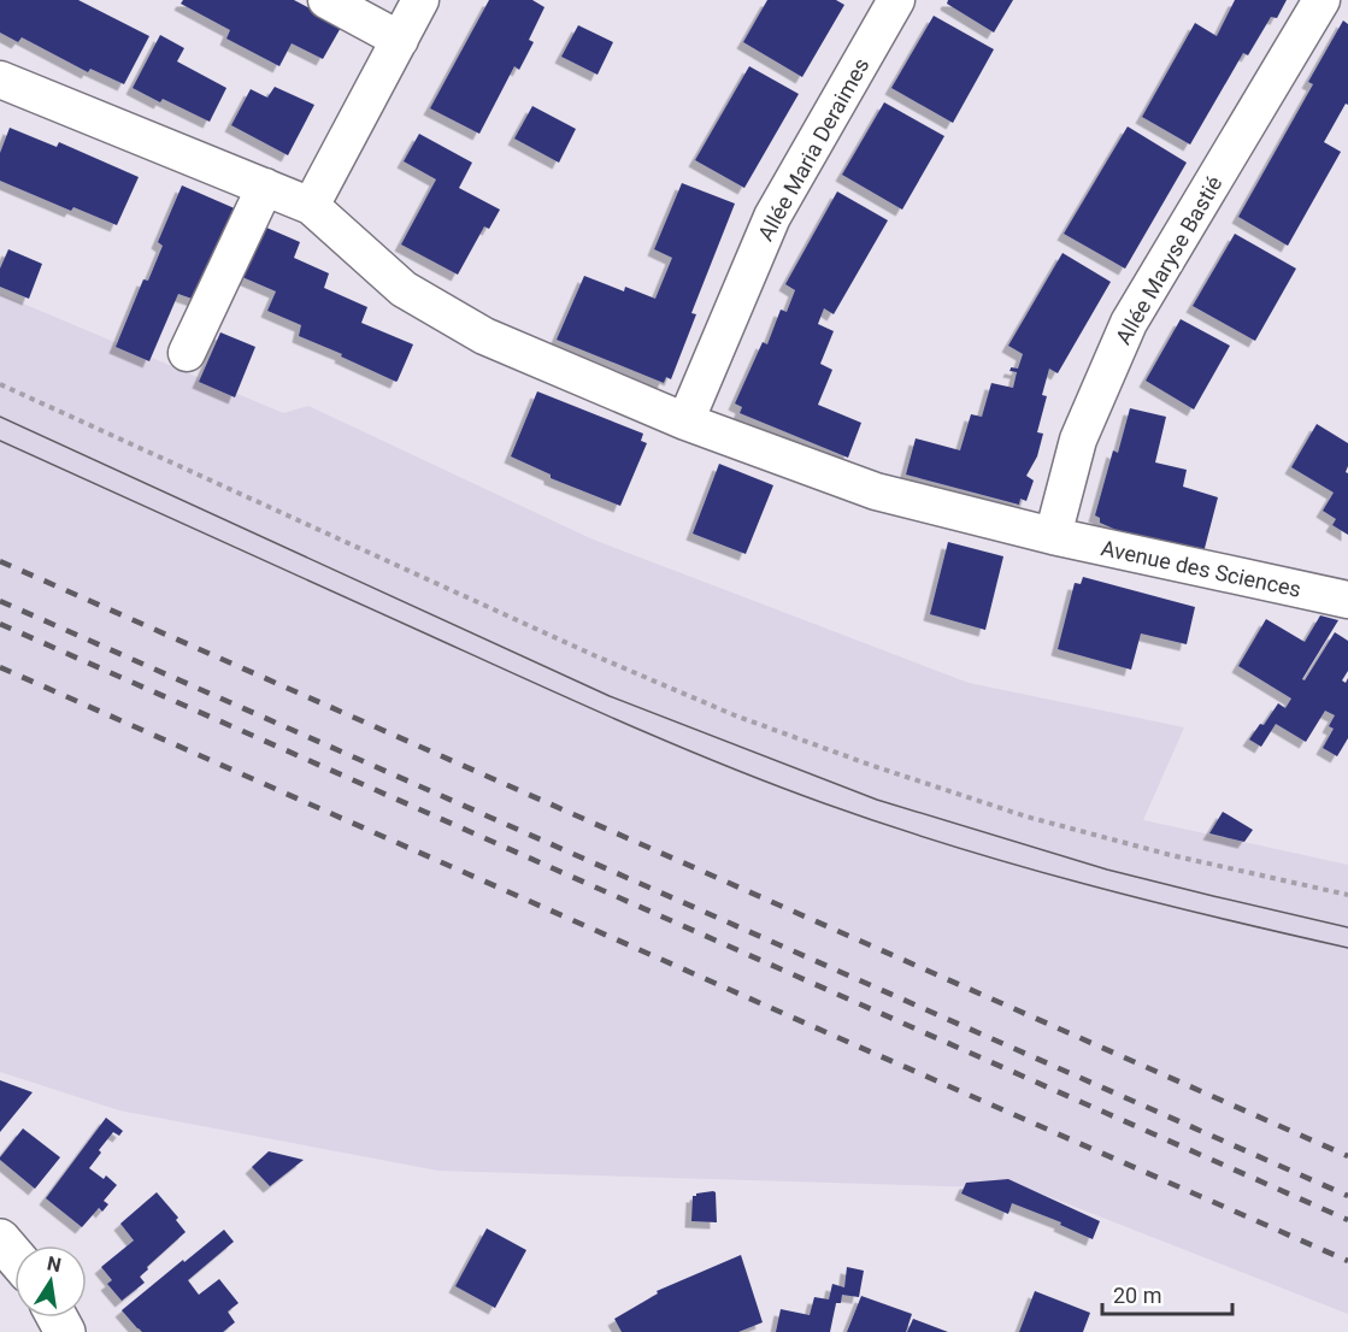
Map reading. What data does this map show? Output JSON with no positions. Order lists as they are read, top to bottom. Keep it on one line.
{"streets":{"street":["Allée Maria Deraimes","Allée Maryse Bastié","Avenue des Sciences"]},"crossings":[["Allée Maria Deraimes","Avenue des Sciences"],["Allée Maryse Bastié","Avenue des Sciences"]],"scale_bar":"20 m","north":"top"}
